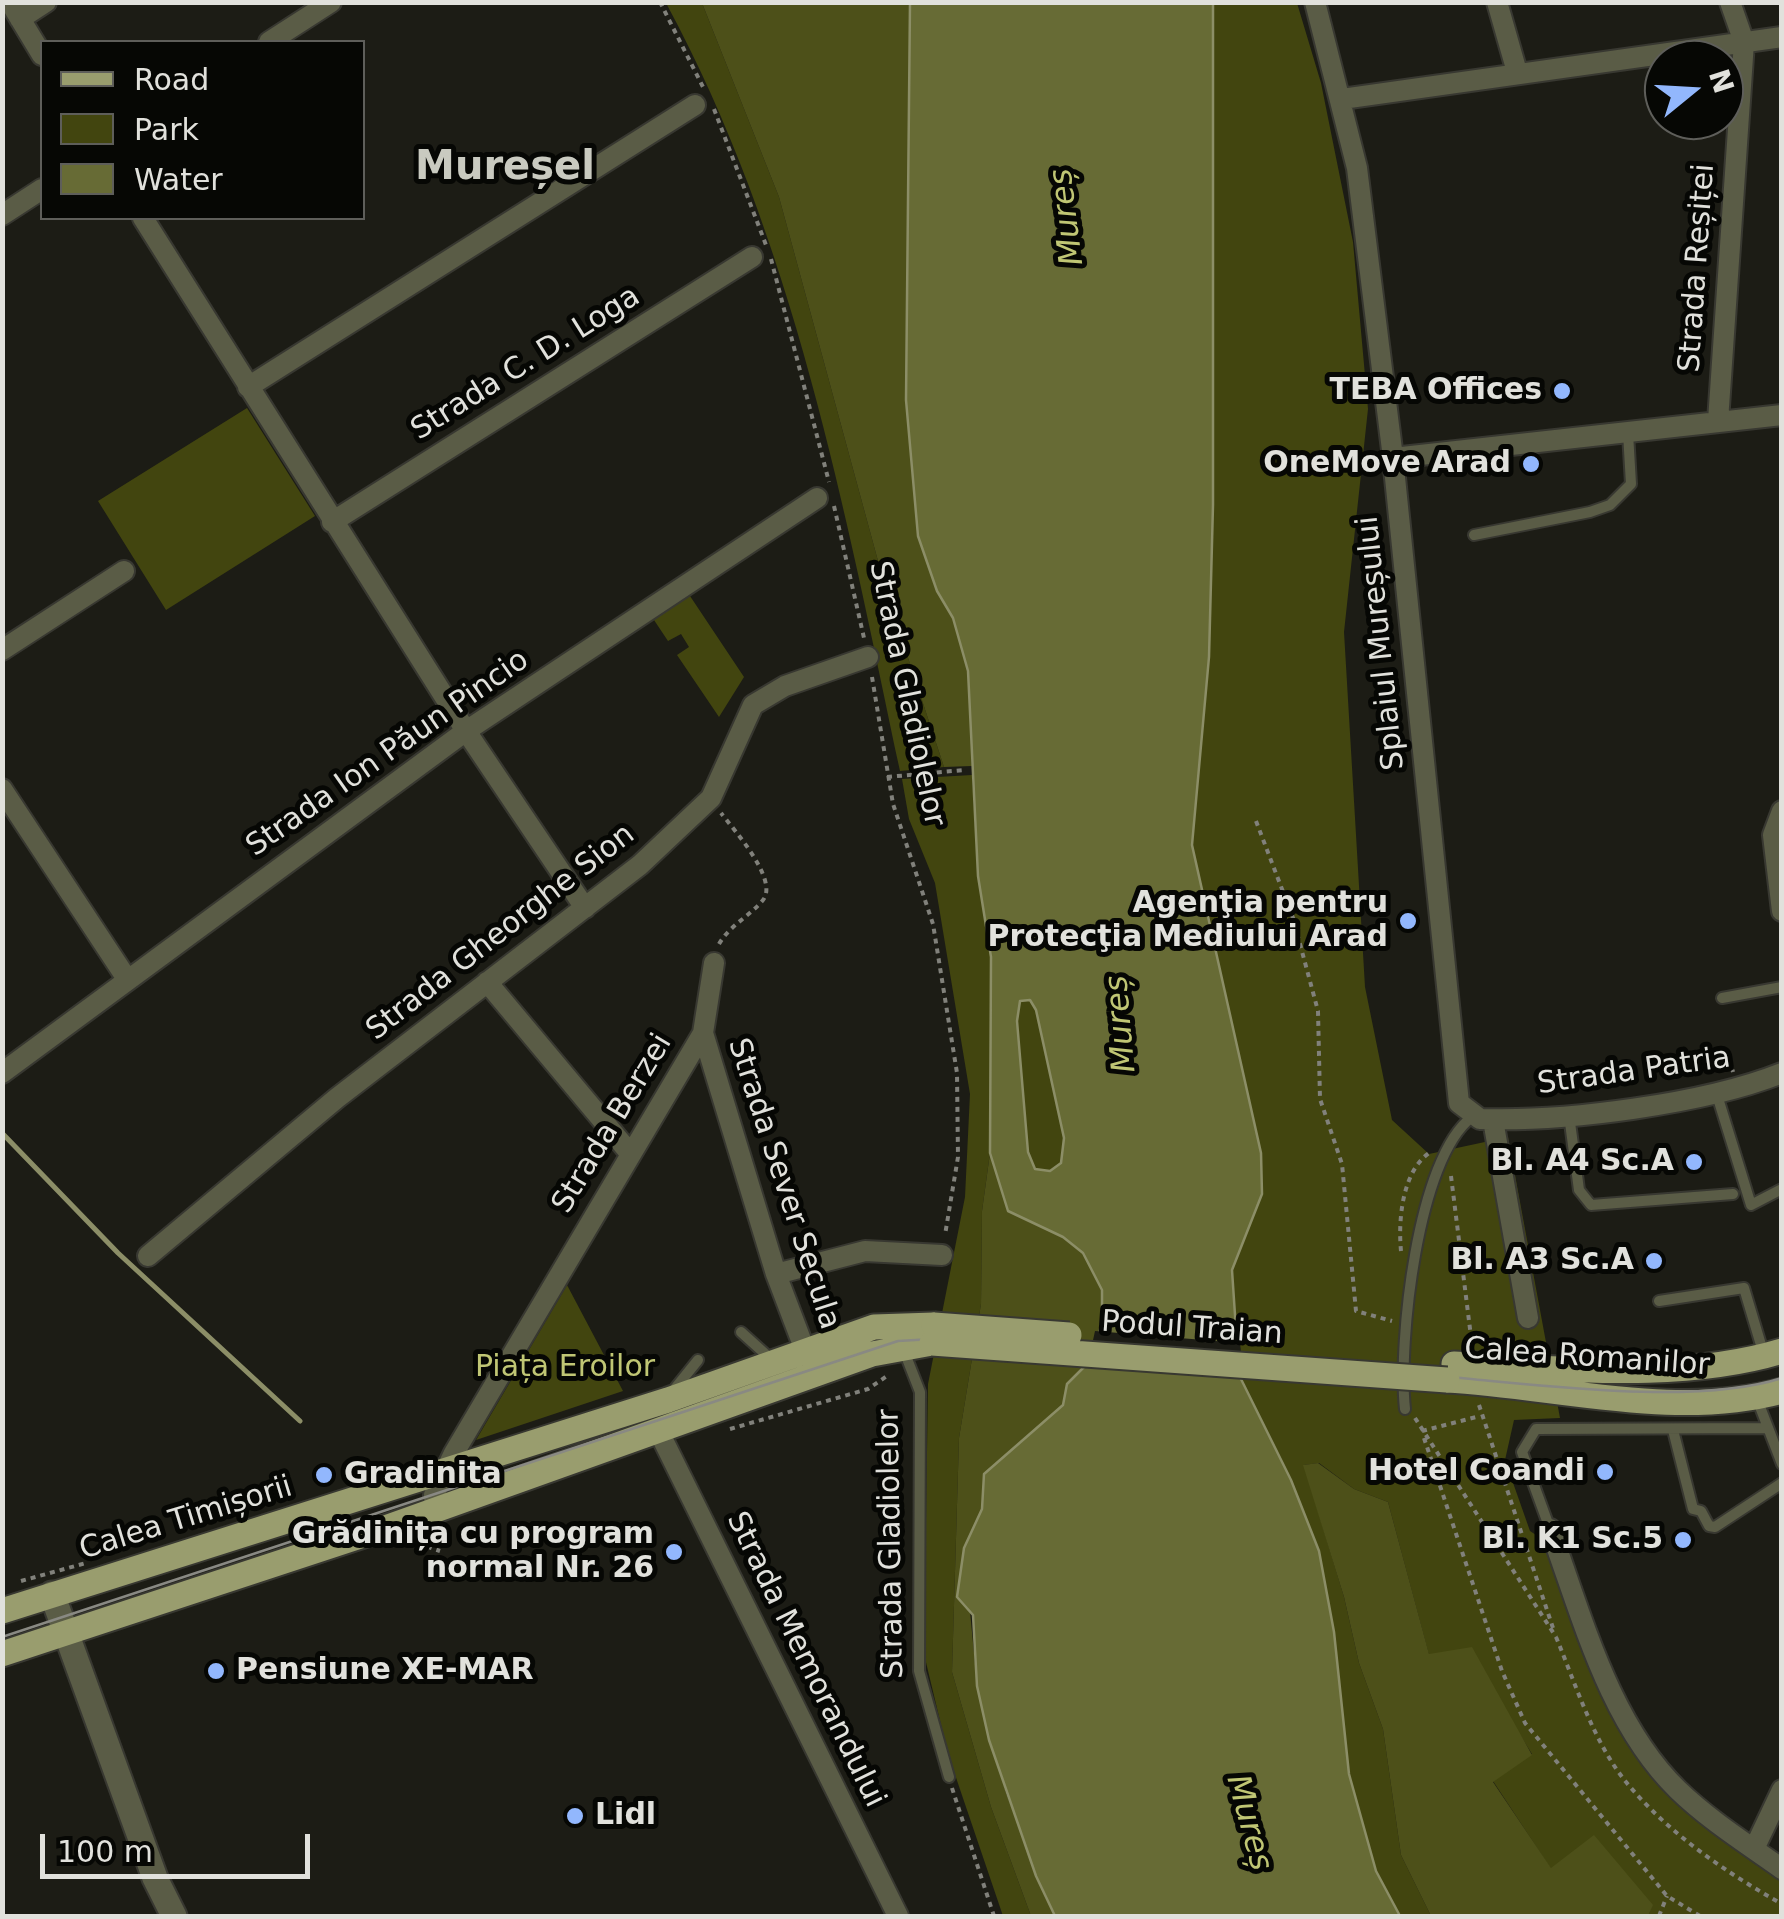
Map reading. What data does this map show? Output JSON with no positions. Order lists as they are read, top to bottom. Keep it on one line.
{"streets":{"main road":["Podul Traian","Calea Romanilor","Calea Timișorii"],"street":["Strada Reșiței","Strada C. D. Loga","Splaiul Mureșului","Strada Ion Păun Pincio","Strada Gheorghe Sion","Strada Patria","Strada Berzei","Strada Sever Secula","Strada Memorandului"],"lane":["Strada Gladiolelor"]},"crossings":[["Splaiul Mureșului","Strada Patria"],["Strada Gladiolelor","Strada Ion Păun Pincio"],["Strada Gladiolelor","Strada Gheorghe Sion"],["Strada Berzei","Strada Sever Secula"],["Strada Berzei","Calea Timișorii"],["Strada Sever Secula","Calea Timișorii"],["Podul Traian","Calea Romanilor"],["Podul Traian","Calea Timișorii"]],"districts":["Mureșel"],"water":["Mureș"],"parks":["Piața Eroilor"],"places":["TEBA Offices","OneMove Arad","Agenţia pentru Protecţia Mediului Arad","Bl. A4 Sc.A","Bl. A3 Sc.A","Hotel Coandi","Gradinita","Bl. K1 Sc.5","Grădinița cu program normal Nr. 26","Pensiune XE-MAR","Lidl"],"legend":["Road","Park","Water"],"scale_bar":"100 m","north":"right"}
